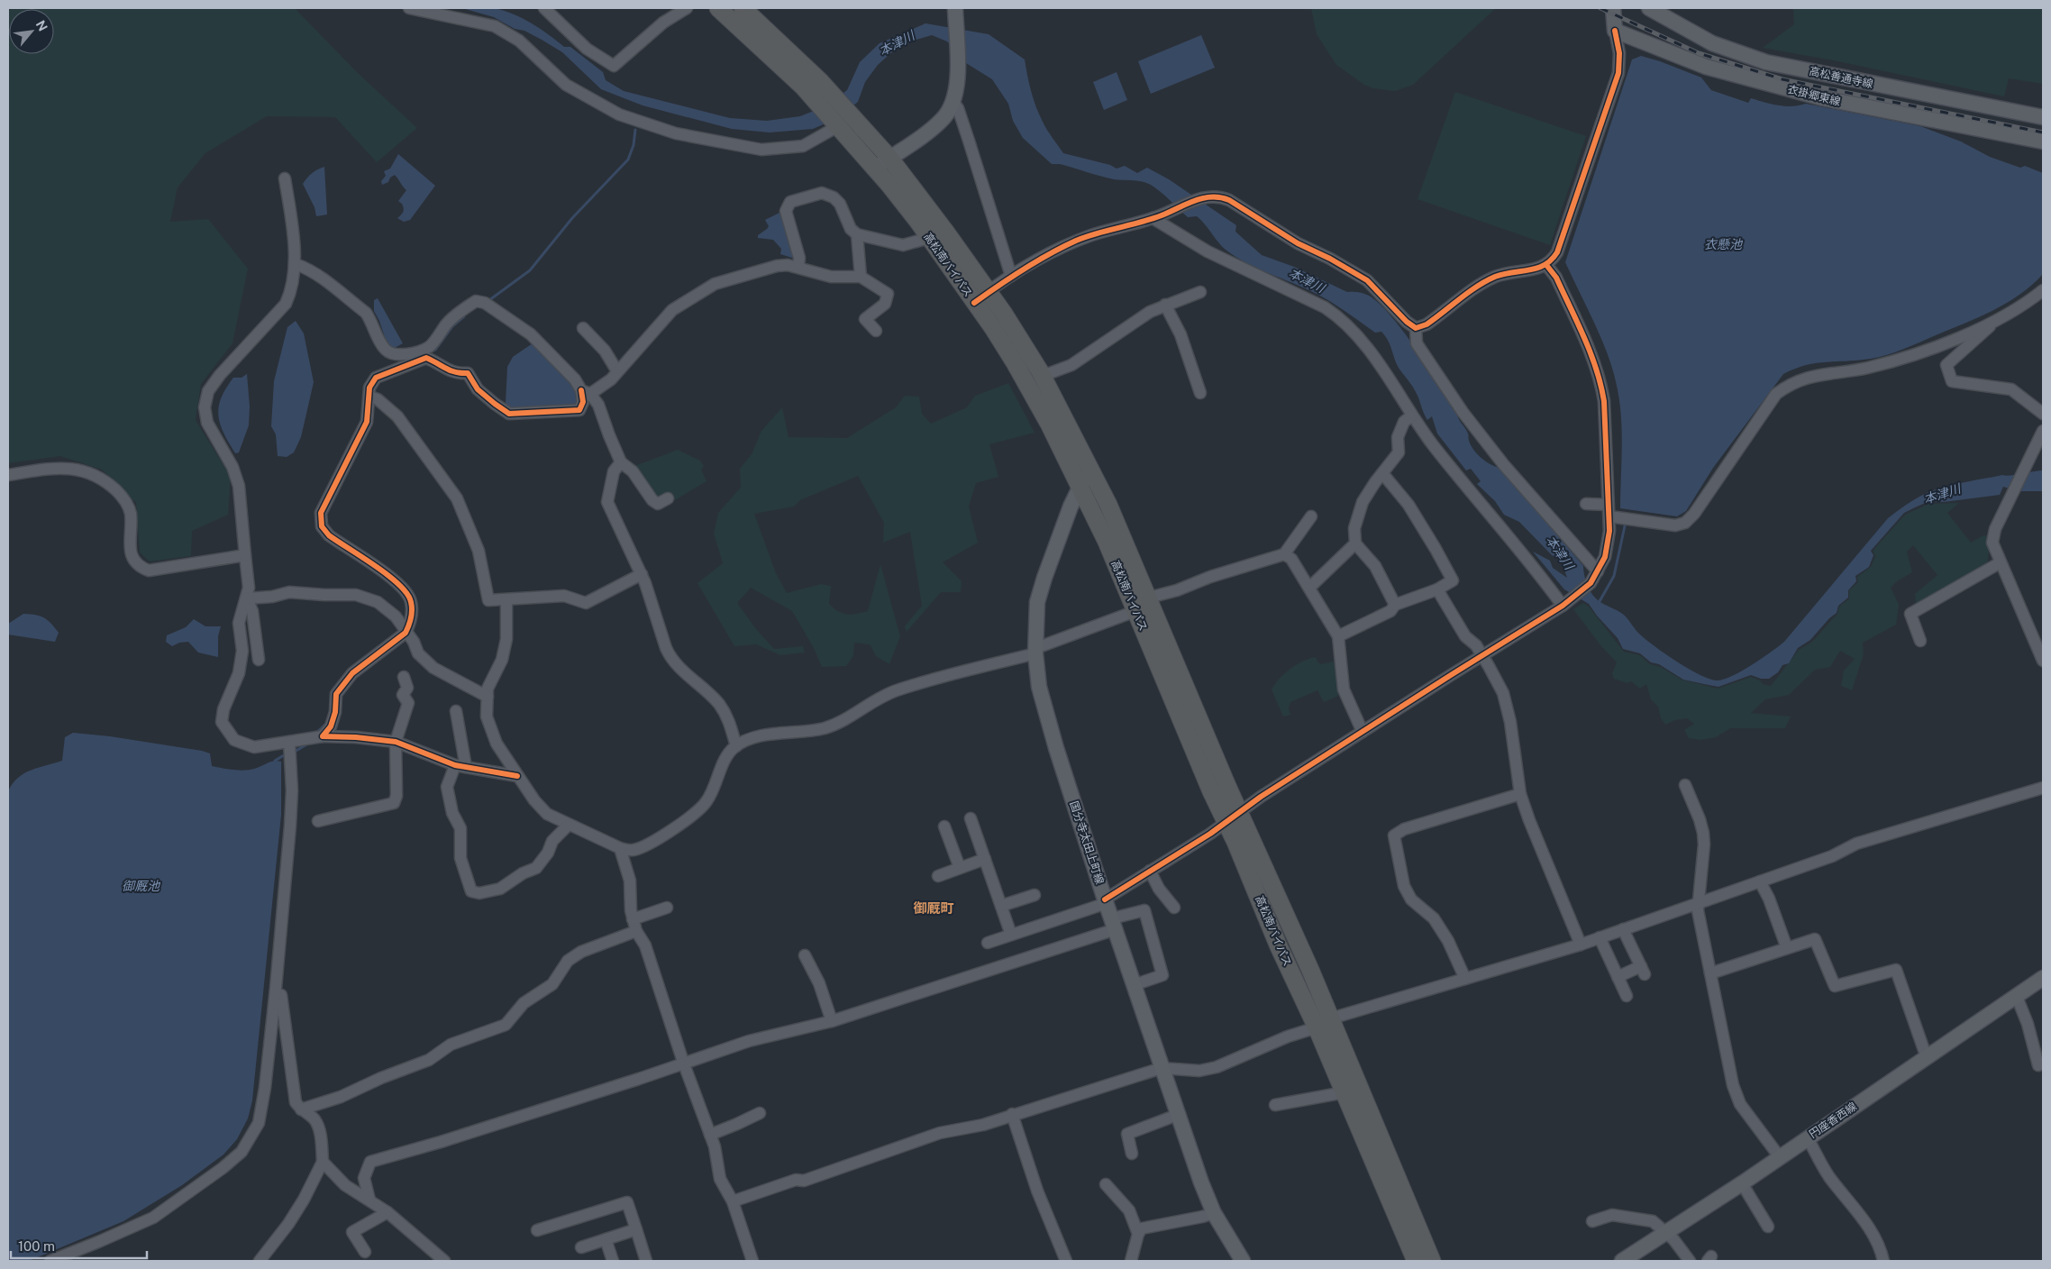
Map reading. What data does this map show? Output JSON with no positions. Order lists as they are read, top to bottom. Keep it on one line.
{"streets":{"highway":["高松南バイパス"],"main road":["高松善通寺線","衣掛郷東線","国分寺太田上町線","円座香西線"]},"crossings":[["高松南バイパス","国分寺太田上町線"]],"districts":["御厩町"],"water":["本津川","衣懸池","御厩池"],"scale_bar":"100 m","north":"top right"}
